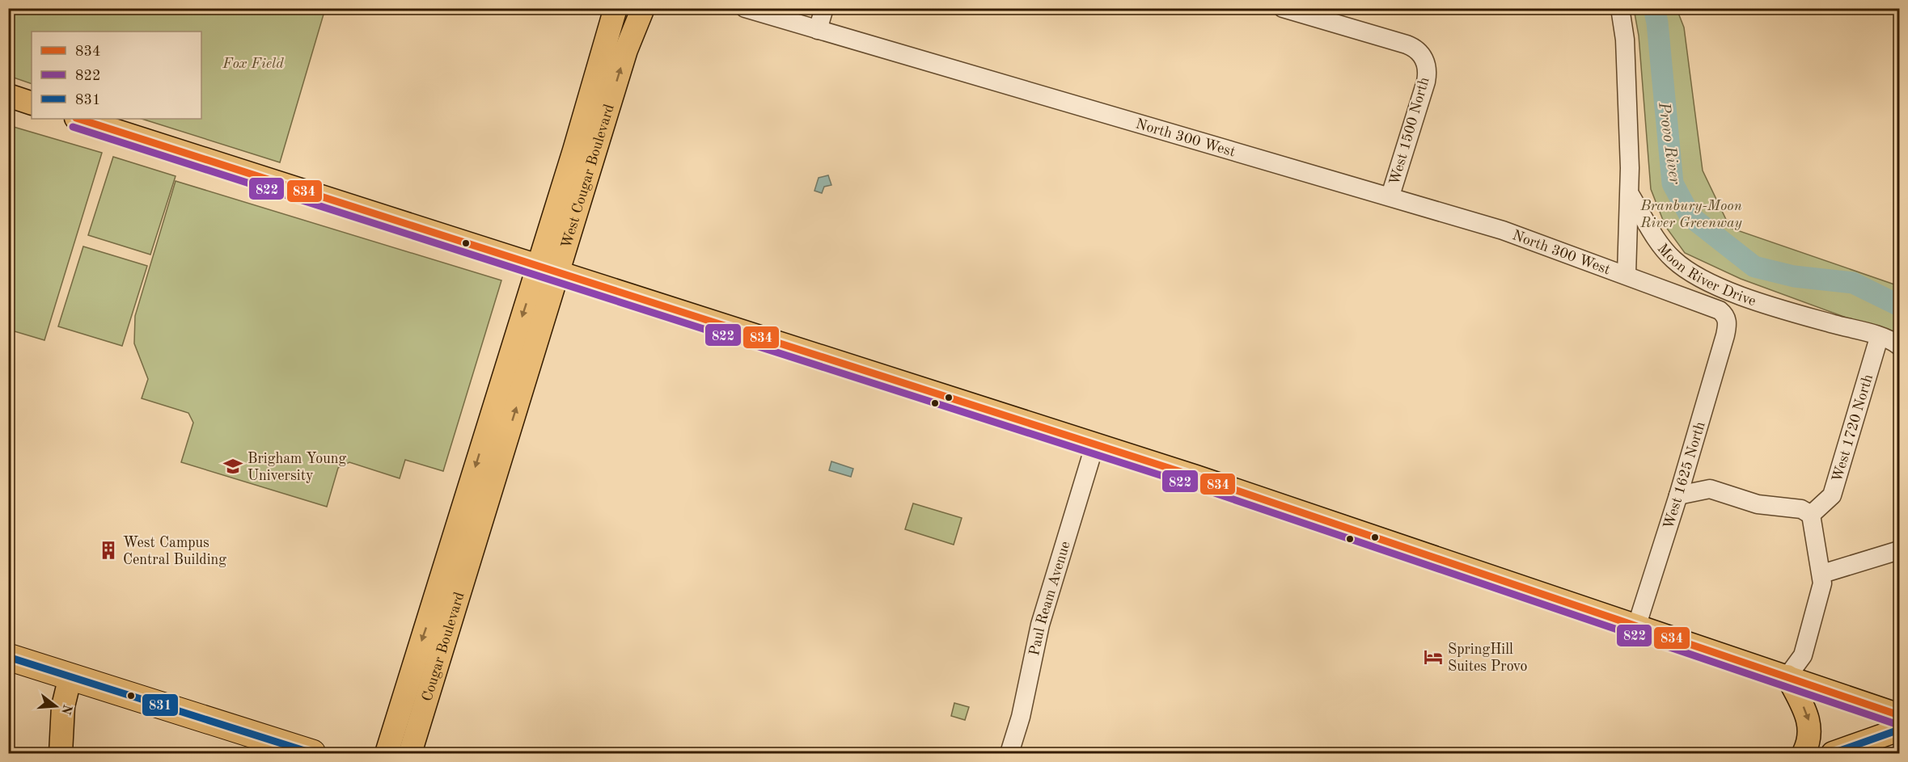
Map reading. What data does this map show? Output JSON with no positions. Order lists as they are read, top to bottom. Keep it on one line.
{"streets":{"main road":["West Cougar Boulevard","Cougar Boulevard"],"street":["West 1500 North","North 300 West","Moon River Drive","West 1720 North","West 1625 North","Paul Ream Avenue"]},"crossings":[["West 1500 North","North 300 West"],["North 300 West","Moon River Drive"],["North 300 West","West 1625 North"],["West Cougar Boulevard","Cougar Boulevard"],["Moon River Drive","West 1720 North"]],"water":["Provo River"],"parks":["Fox Field","Branbury-Moon River Greenway"],"places":{"school or university":["Brigham Young University"],"building":["West Campus Central Building"],"hotel":["SpringHill Suites Provo"]},"lines":["transit line 834","transit line 822","transit line 831"],"legend":["834","822","831"],"north":"right"}
